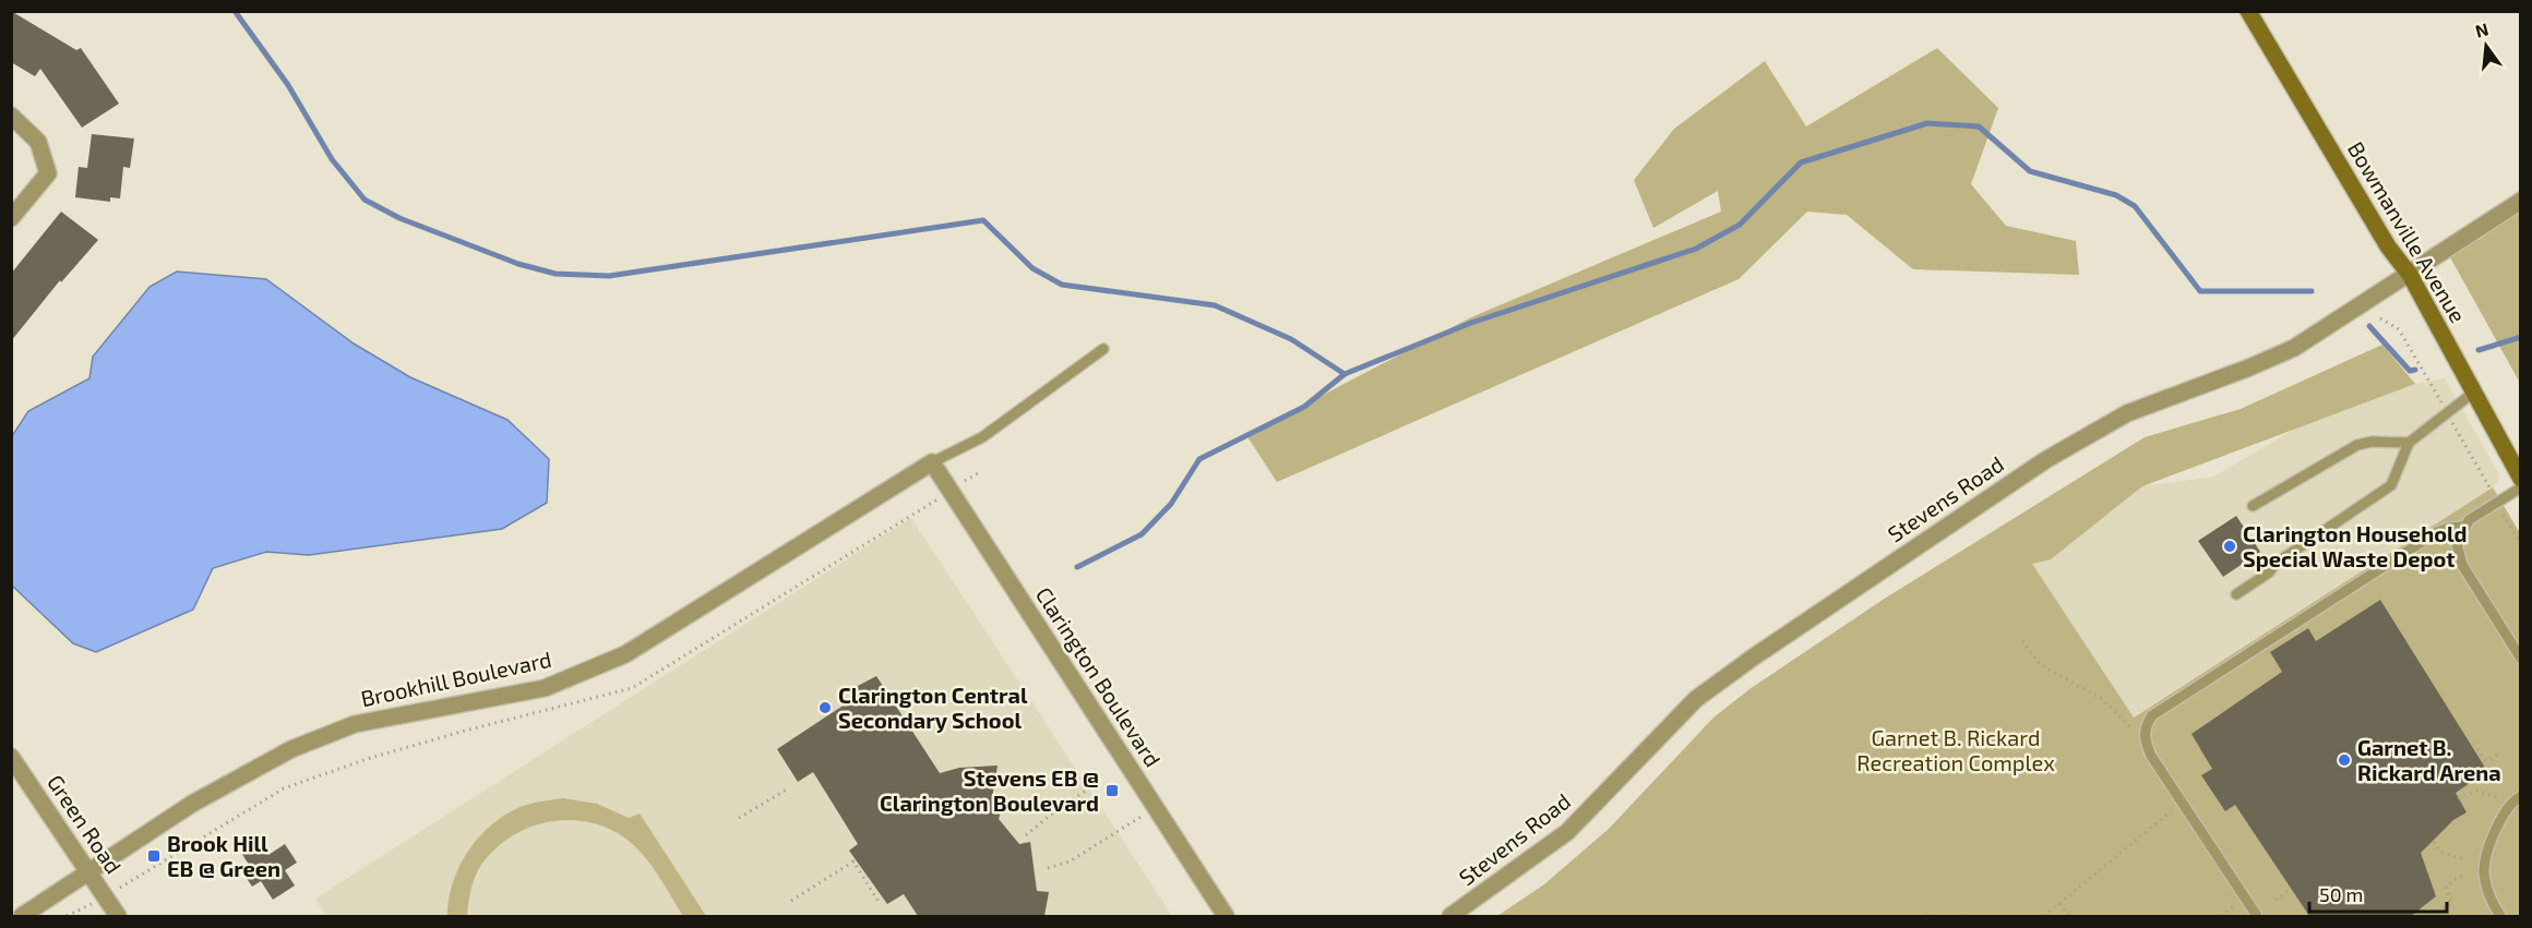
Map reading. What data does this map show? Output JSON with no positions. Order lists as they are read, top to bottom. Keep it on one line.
{"streets":{"main road":["Bowmanville Avenue"],"street":["Stevens Road","Clarington Boulevard","Brookhill Boulevard","Green Road"]},"crossings":[["Bowmanville Avenue","Stevens Road"],["Clarington Boulevard","Brookhill Boulevard"],["Brookhill Boulevard","Green Road"]],"parks":["Garnet B. Rickard Recreation Complex"],"places":{"other":["Clarington Household Special Waste Depot","Clarington Central Secondary School","Garnet B. Rickard Arena"],"transit":["Stevens EB @ Clarington Boulevard","Brook Hill EB @ Green"]},"scale_bar":"50 m","north":"top"}
